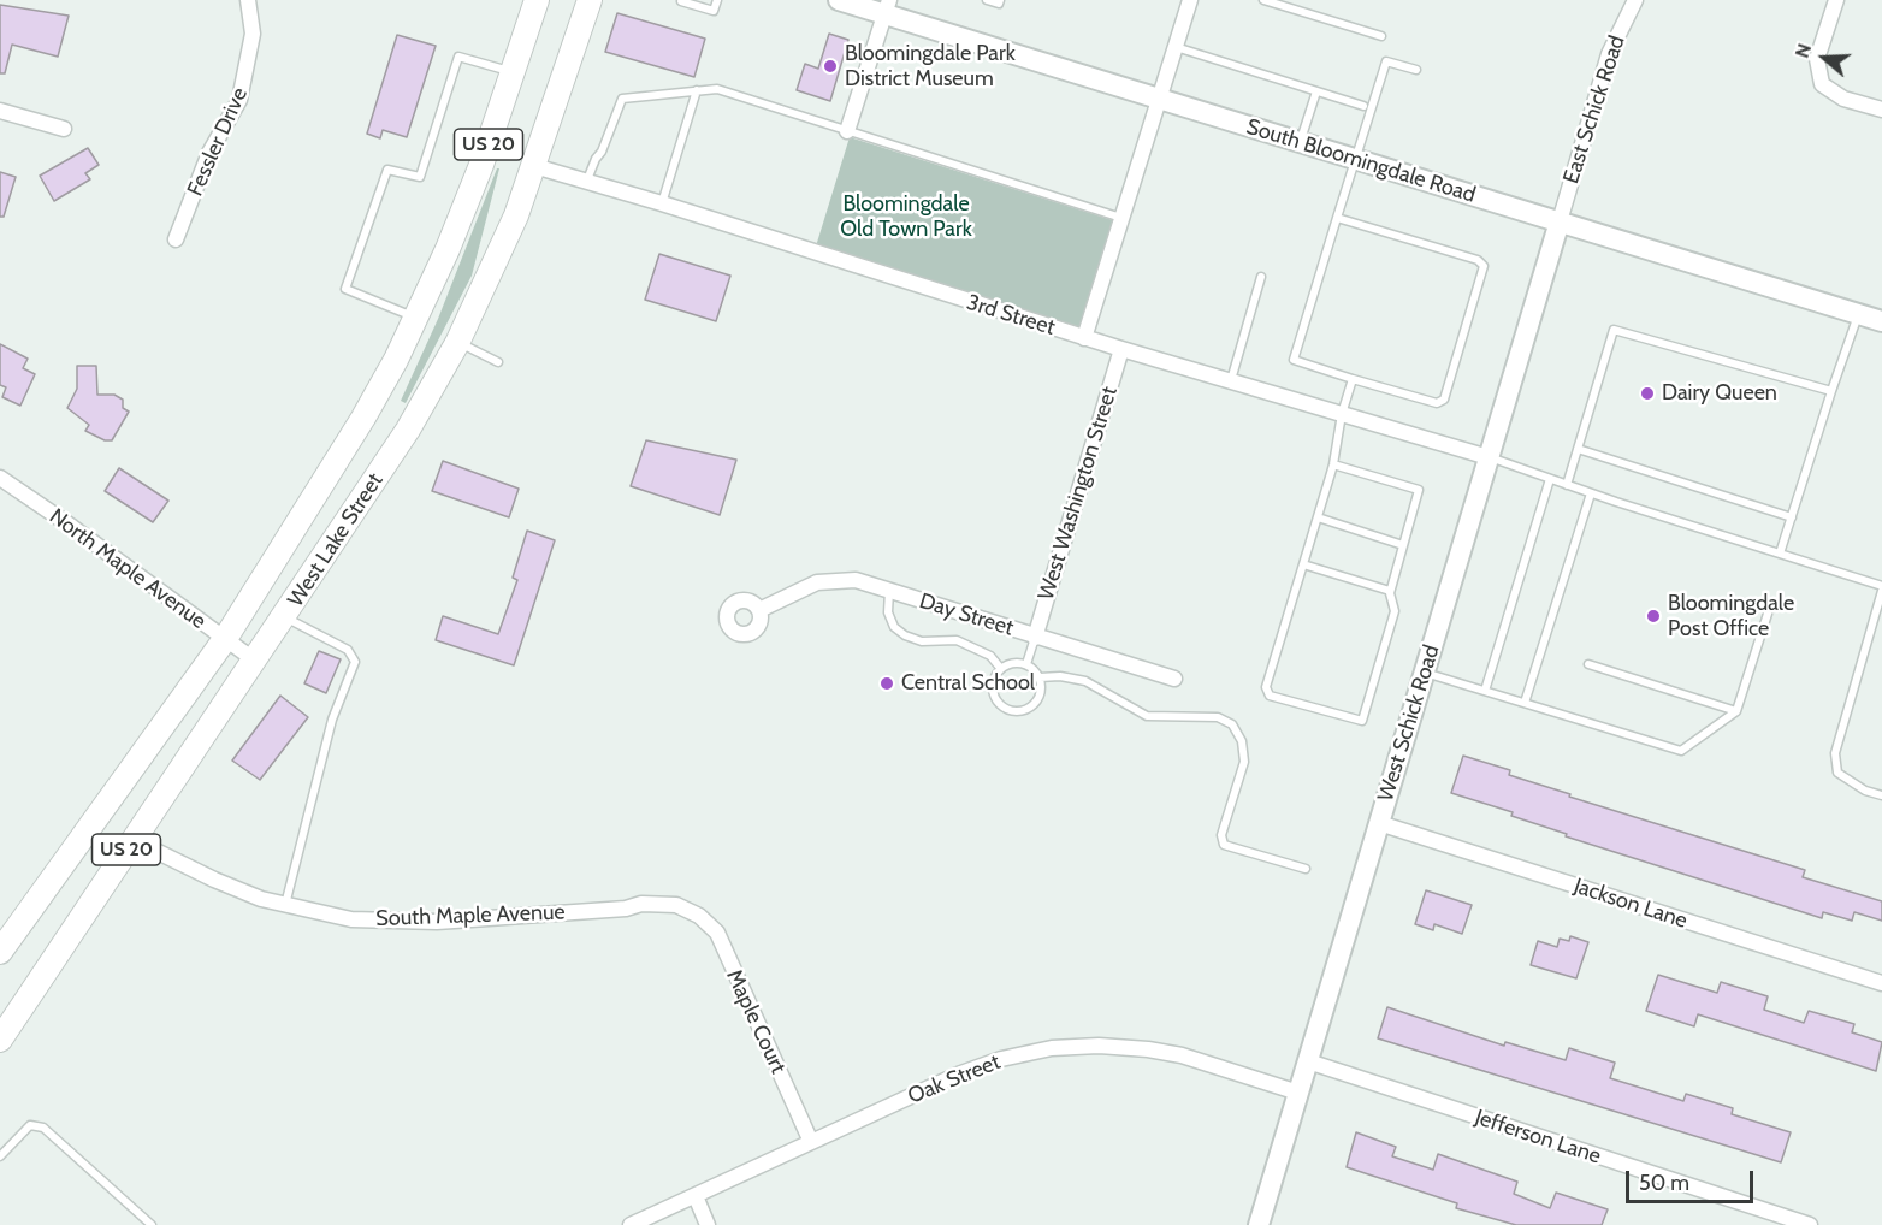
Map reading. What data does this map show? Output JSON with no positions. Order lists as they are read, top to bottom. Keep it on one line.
{"streets":{"main road":["US 20","South Bloomingdale Road","West Lake Street","West Schick Road"],"street":["East Schick Road","Fessler Drive","3rd Street","West Washington Street","North Maple Avenue","Day Street","Jackson Lane","South Maple Avenue","Maple Court","Oak Street","Jefferson Lane"]},"crossings":[["East Schick Road","South Bloomingdale Road"],["East Schick Road","West Schick Road"],["South Bloomingdale Road","West Schick Road"],["3rd Street","West Washington Street"],["3rd Street","West Lake Street"],["3rd Street","West Schick Road"],["West Washington Street","Day Street"],["West Lake Street","North Maple Avenue"],["West Lake Street","South Maple Avenue"],["West Schick Road","Jackson Lane"],["West Schick Road","Oak Street"],["West Schick Road","Jefferson Lane"],["South Maple Avenue","Maple Court"],["Maple Court","Oak Street"]],"parks":["Bloomingdale Old Town Park"],"places":["Bloomingdale Park District Museum","Dairy Queen","Bloomingdale Post Office","Central School"],"scale_bar":"50 m","north":"left"}
